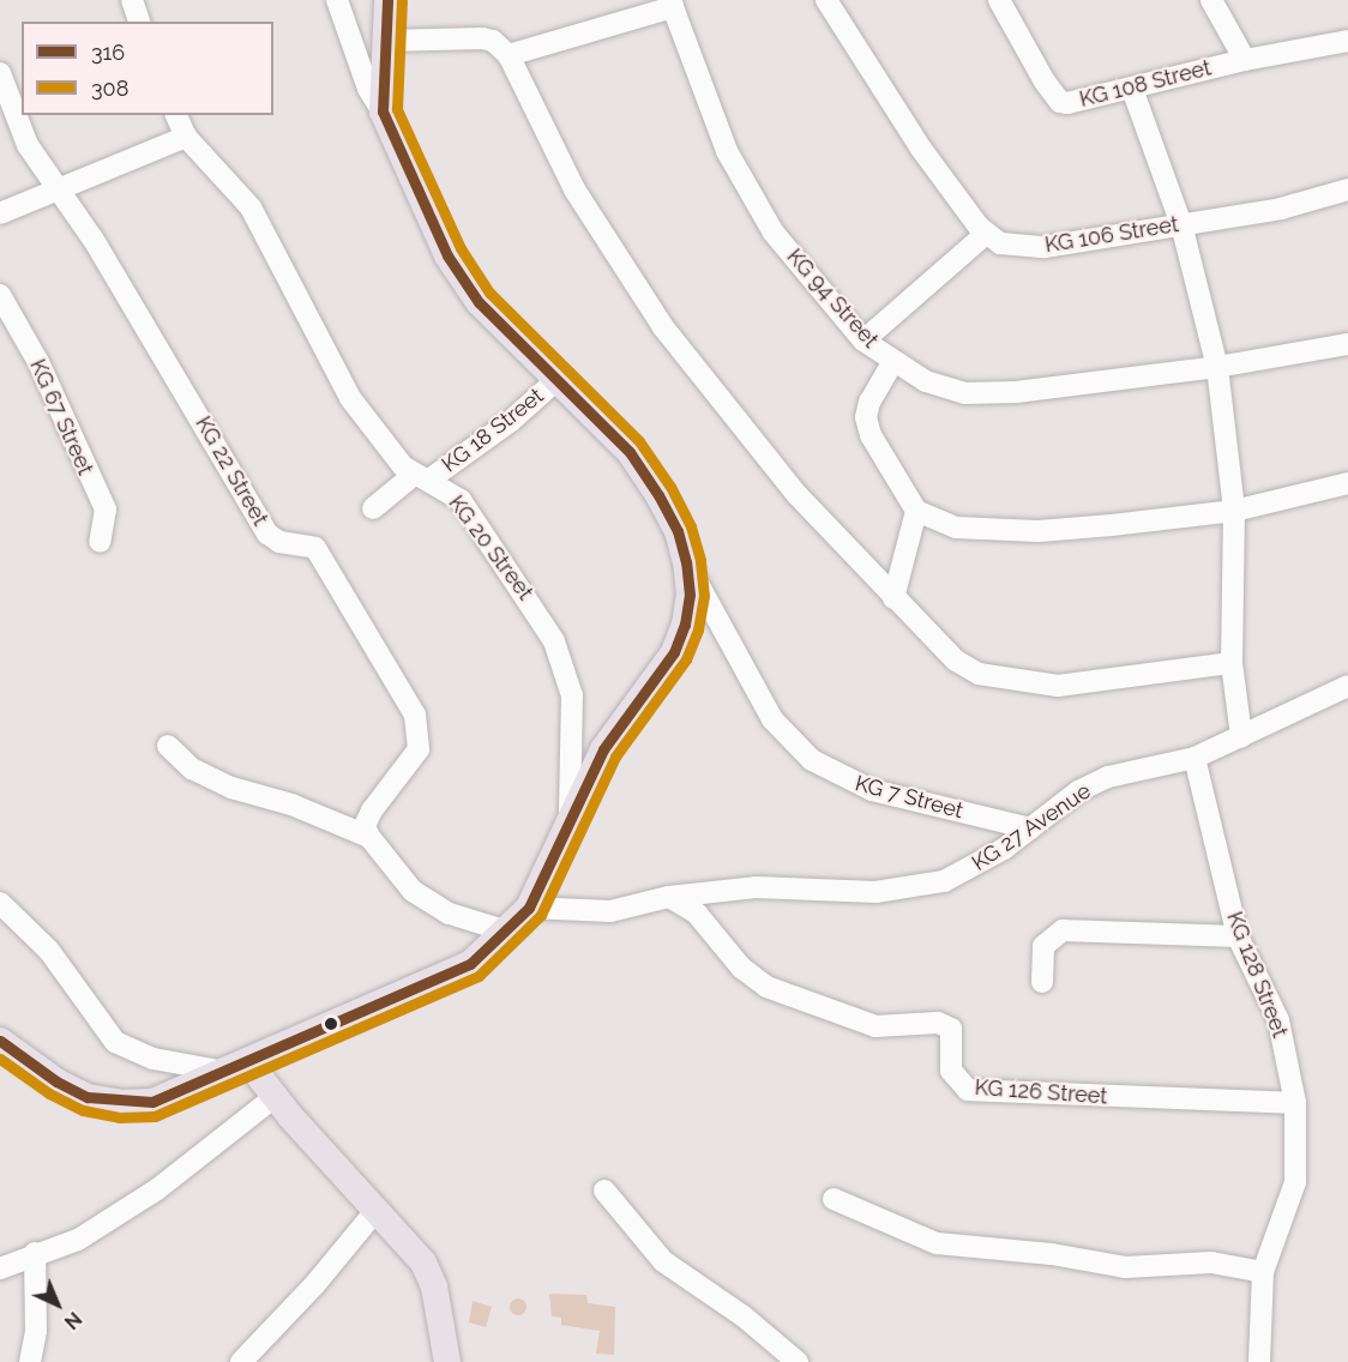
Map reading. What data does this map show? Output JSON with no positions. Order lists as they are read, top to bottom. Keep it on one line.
{"streets":{"street":["KG 108 Street","KG 106 Street","KG 94 Street","KG 67 Street","KG 18 Street","KG 22 Street","KG 20 Street","KG 7 Street","KG 27 Avenue","KG 128 Street","KG 126 Street"]},"crossings":[["KG 18 Street","KG 20 Street"],["KG 7 Street","KG 27 Avenue"],["KG 27 Avenue","KG 128 Street"],["KG 27 Avenue","KG 126 Street"],["KG 128 Street","KG 126 Street"]],"lines":["transit line 316","transit line 308"],"legend":["316","308"],"north":"bottom right"}
